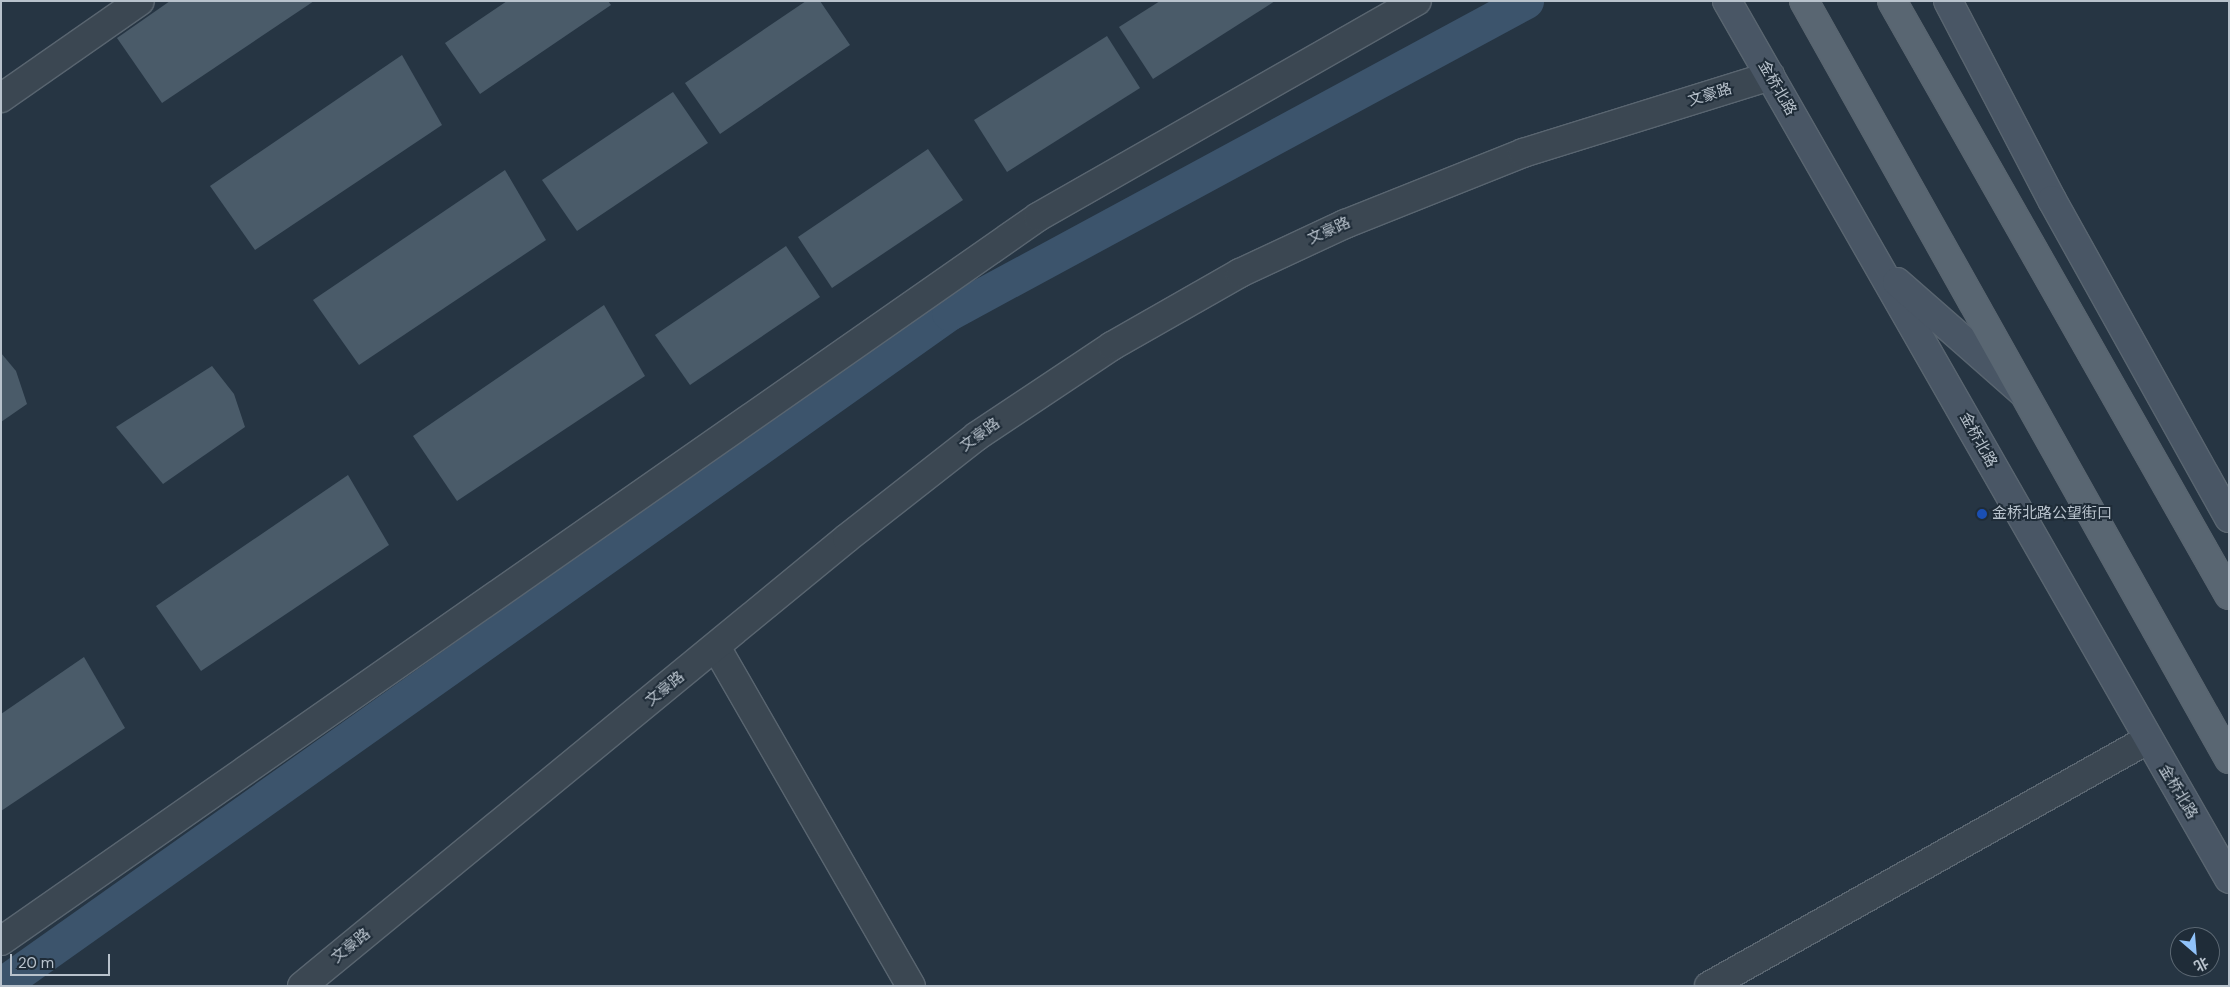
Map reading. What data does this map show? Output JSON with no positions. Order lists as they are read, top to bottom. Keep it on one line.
{"streets":{"main road":["金桥北路"],"street":["文豪路"]},"crossings":[["金桥北路","文豪路"]],"places":["金桥北路公望街口"],"scale_bar":"20 m","north":"bottom right"}
